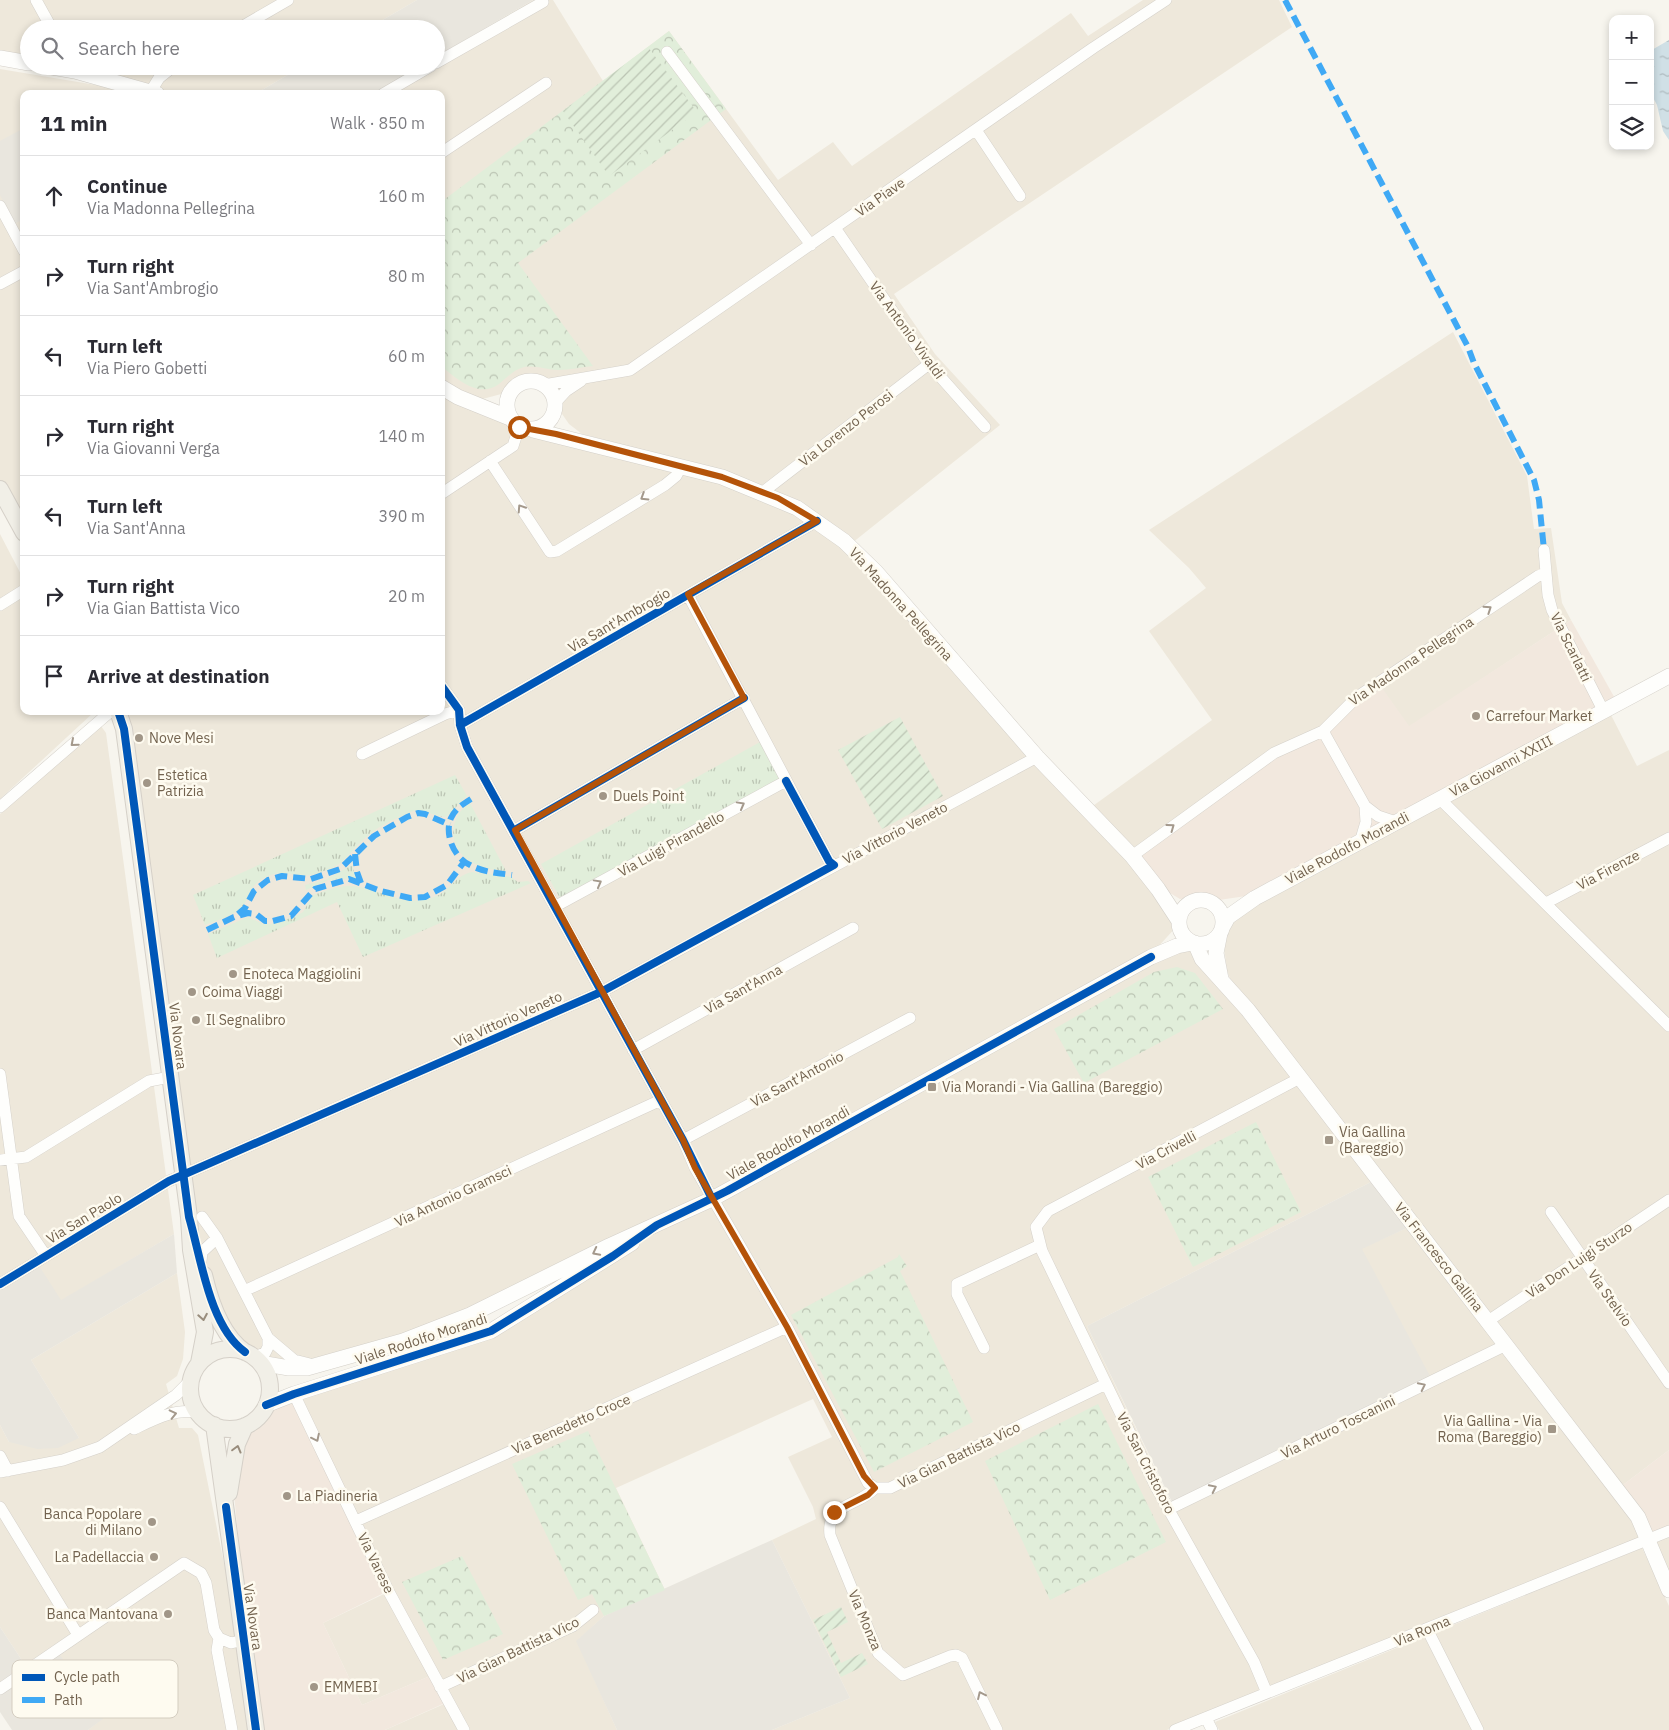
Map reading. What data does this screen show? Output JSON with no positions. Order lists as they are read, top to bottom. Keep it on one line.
{"streets":{"main road":["Via Novara"],"street":["Via Piave","Via Antonio Vivaldi","Via Lorenzo Perosi","Via Madonna Pellegrina","Via Sant'Ambrogio","Via Scarlatti","Via Giovanni XXIII","Via Vittorio Veneto","Via Luigi Pirandello","Viale Rodolfo Morandi","Via Firenze","Via Sant'Anna","Via Sant'Antonio","Via Crivelli","Via Antonio Gramsci","Via San Paolo","Via Francesco Gallina","Via Don Luigi Sturzo","Via Stelvio","Via Benedetto Croce","Via Arturo Toscanini","Via Gian Battista Vico","Via San Cristoforo","Via Varese","Via Monza","Via Roma"]},"crossings":[["Via Piave","Via Antonio Vivaldi"],["Via Piave","Via Madonna Pellegrina"],["Via Antonio Vivaldi","Via Lorenzo Perosi"],["Via Lorenzo Perosi","Via Madonna Pellegrina"],["Via Madonna Pellegrina","Via Sant'Ambrogio"],["Via Madonna Pellegrina","Via Scarlatti"],["Via Madonna Pellegrina","Via Vittorio Veneto"],["Via Madonna Pellegrina","Viale Rodolfo Morandi"],["Via Madonna Pellegrina","Via Francesco Gallina"],["Via Scarlatti","Via Giovanni XXIII"],["Via Giovanni XXIII","Viale Rodolfo Morandi"],["Via Vittorio Veneto","Via Novara"],["Via Vittorio Veneto","Via San Paolo"],["Viale Rodolfo Morandi","Via Novara"],["Viale Rodolfo Morandi","Via Francesco Gallina"],["Viale Rodolfo Morandi","Via Varese"],["Via Novara","Via San Paolo"],["Via Crivelli","Via Francesco Gallina"],["Via Crivelli","Via San Cristoforo"],["Via Francesco Gallina","Via Don Luigi Sturzo"],["Via Francesco Gallina","Via Arturo Toscanini"],["Via Francesco Gallina","Via Roma"],["Via Don Luigi Sturzo","Via Stelvio"],["Via Benedetto Croce","Via Varese"],["Via Arturo Toscanini","Via San Cristoforo"],["Via Gian Battista Vico","Via San Cristoforo"],["Via Gian Battista Vico","Via Varese"],["Via Gian Battista Vico","Via Monza"],["Via San Cristoforo","Via Roma"]],"one_way":["Via Arturo Toscanini","Via Varese","Via Monza"],"places":{"other":["Carrefour Market","Nove Mesi","Estetica Patrizia","Duels Point","Enoteca Maggiolini","Coima Viaggi","Il Segnalibro","La Piadineria","Banca Popolare di Milano","La Padellaccia","Banca Mantovana","EMMEBI"],"transit":["Via Morandi - Via Gallina (Bareggio)","Via Gallina (Bareggio)","Via Gallina - Via Roma (Bareggio)"]},"legend":["Cycle path","Path"],"page":{"map_buttons":["+","−"],"search":"Search here","heading":["11 min","Walk · 850 m"],"list":[["Continue","Via Madonna Pellegrina","160 m"],["Turn right","Via Sant'Ambrogio","80 m"],["Turn left","Via Piero Gobetti","60 m"],["Turn right","Via Giovanni Verga","140 m"],["Turn left","Via Sant'Anna","390 m"],["Turn right","Via Gian Battista Vico","20 m"],"Arrive at destination"]}}
